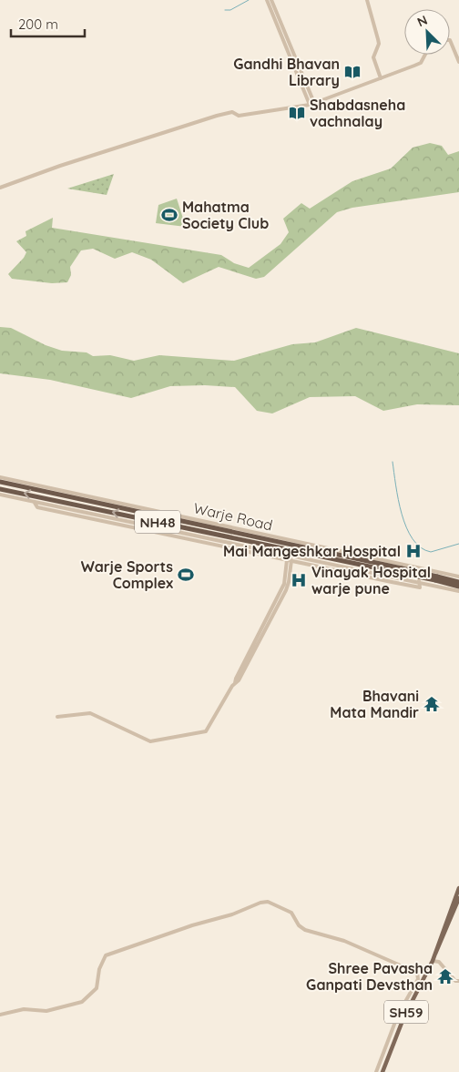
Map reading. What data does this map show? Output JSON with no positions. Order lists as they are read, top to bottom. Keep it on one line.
{"streets":{"highway":["NH48"],"main road":["SH59"],"street":["Warje Road"]},"crossings":[["Warje Road","NH48"]],"places":{"library":["Gandhi Bhavan Library","Shabdasneha vachnalay"],"sports":["Mahatma Society Club","Warje Sports Complex"],"hospital":["Mai Mangeshkar Hospital","Vinayak Hospital warje pune"],"temple":["Bhavani Mata Mandir","Shree Pavasha Ganpati Devsthan"]},"scale_bar":"200 m","north":"top left"}
